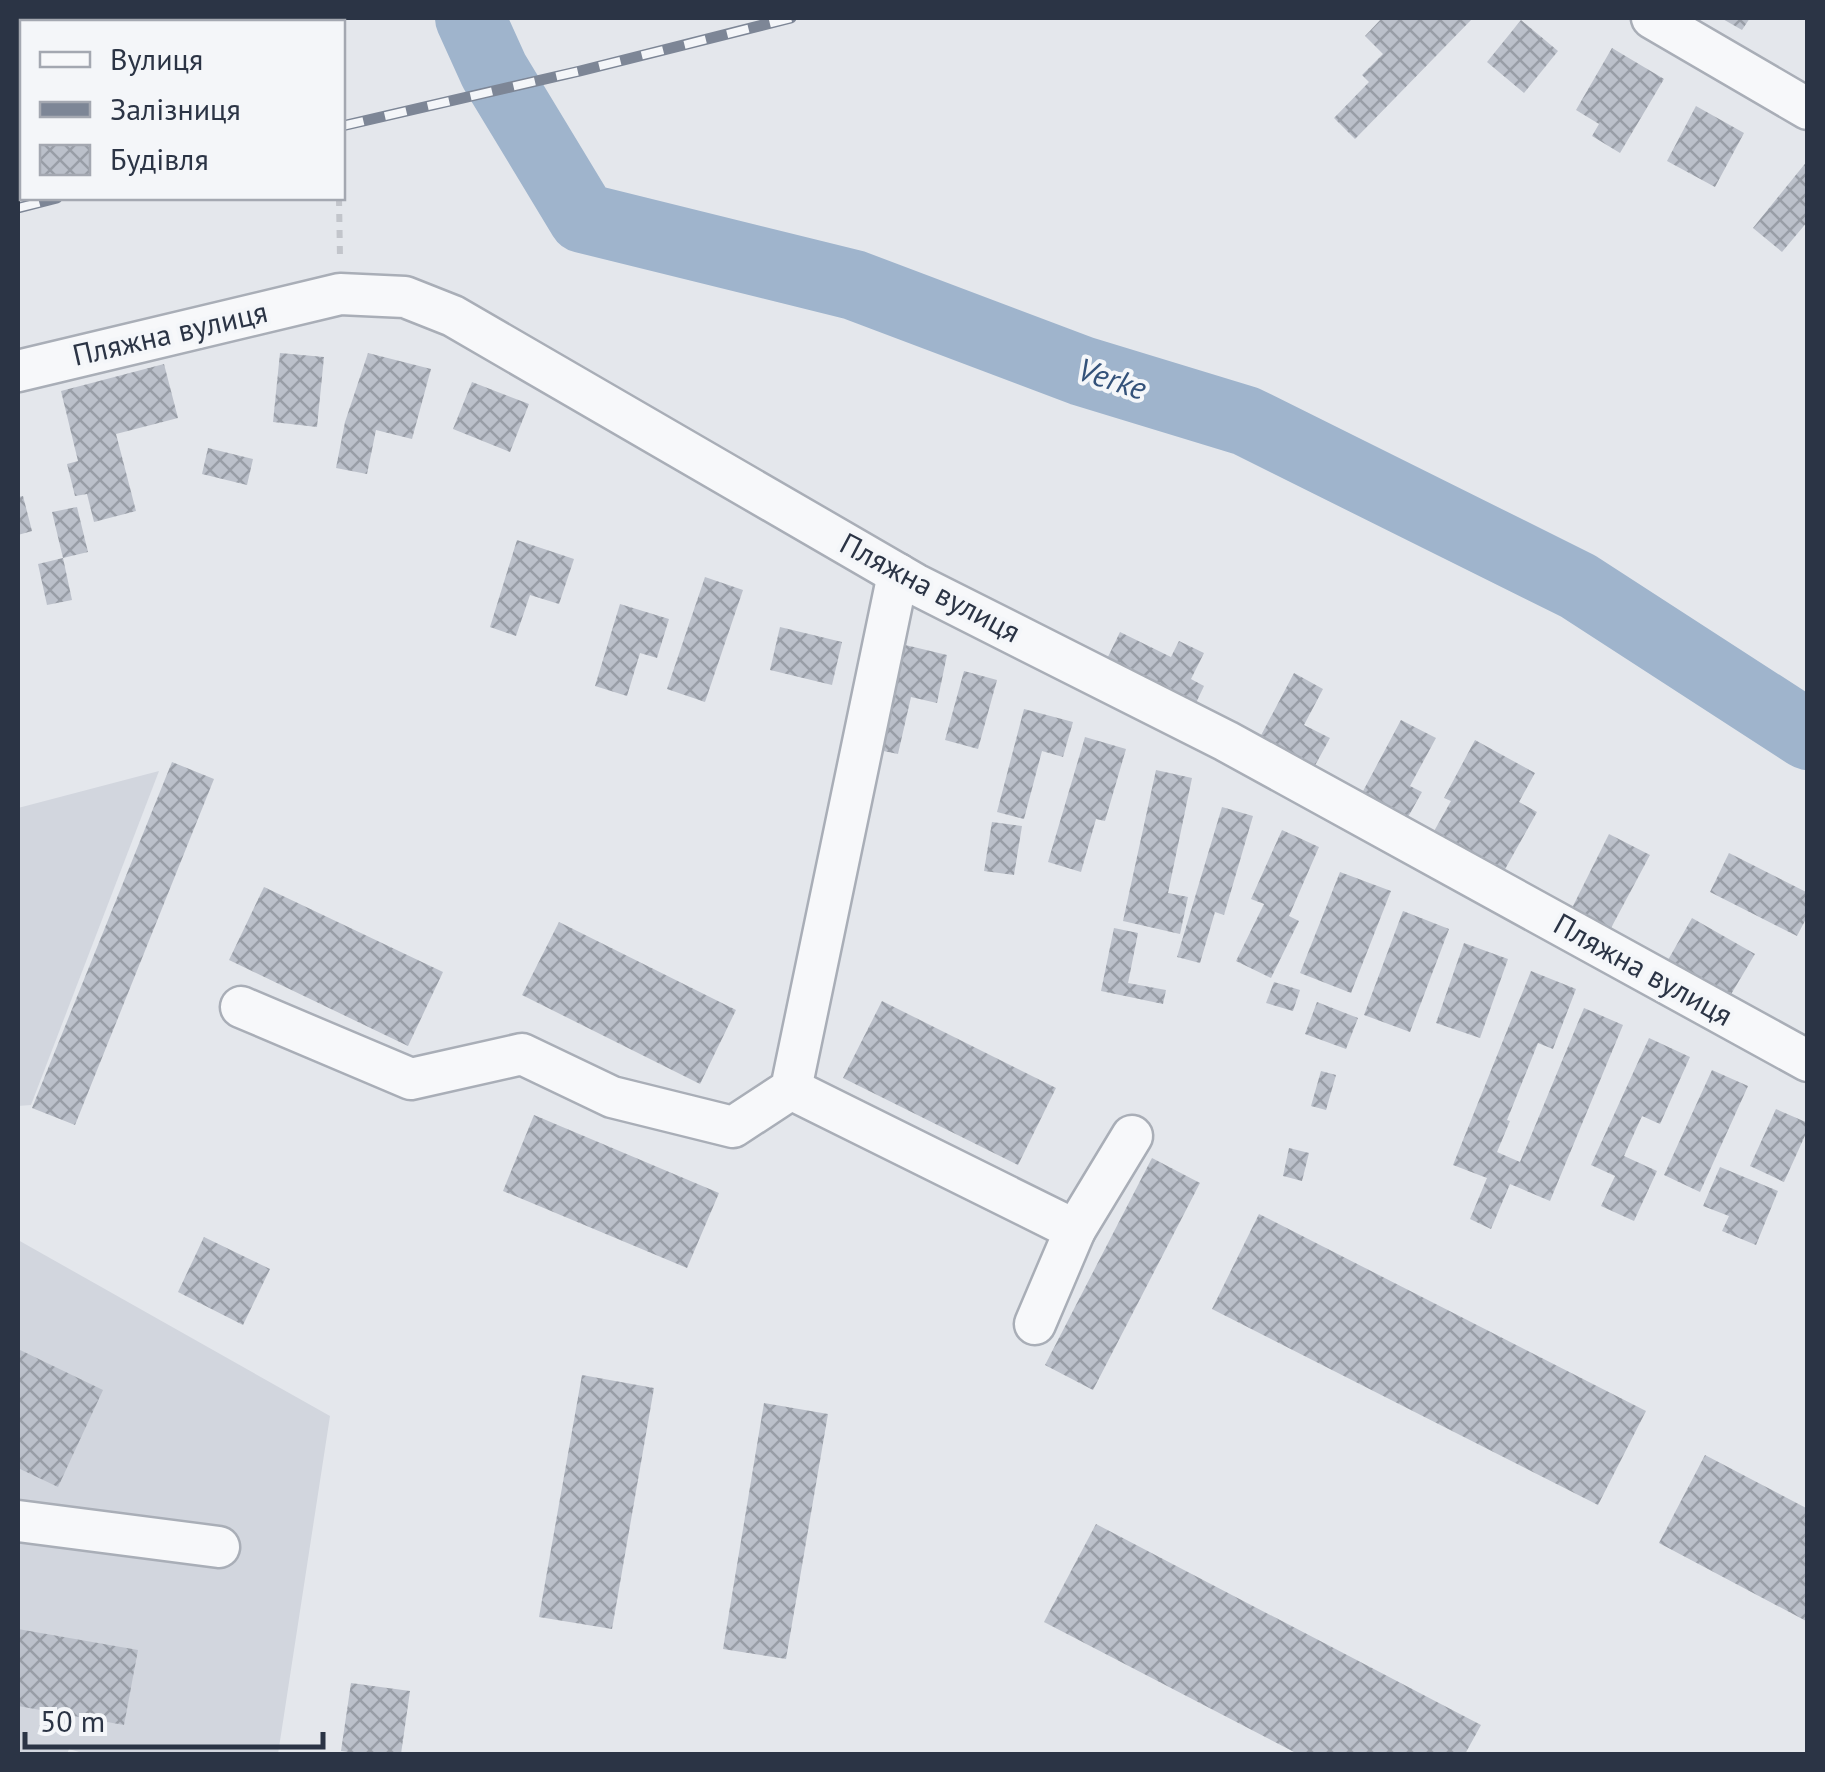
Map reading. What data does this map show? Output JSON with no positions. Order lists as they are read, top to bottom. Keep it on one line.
{"streets":{"street":["Пляжна вулиця"]},"water":["Verke"],"legend":["Вулиця","Залізниця","Будівля"],"scale_bar":"50 m"}
